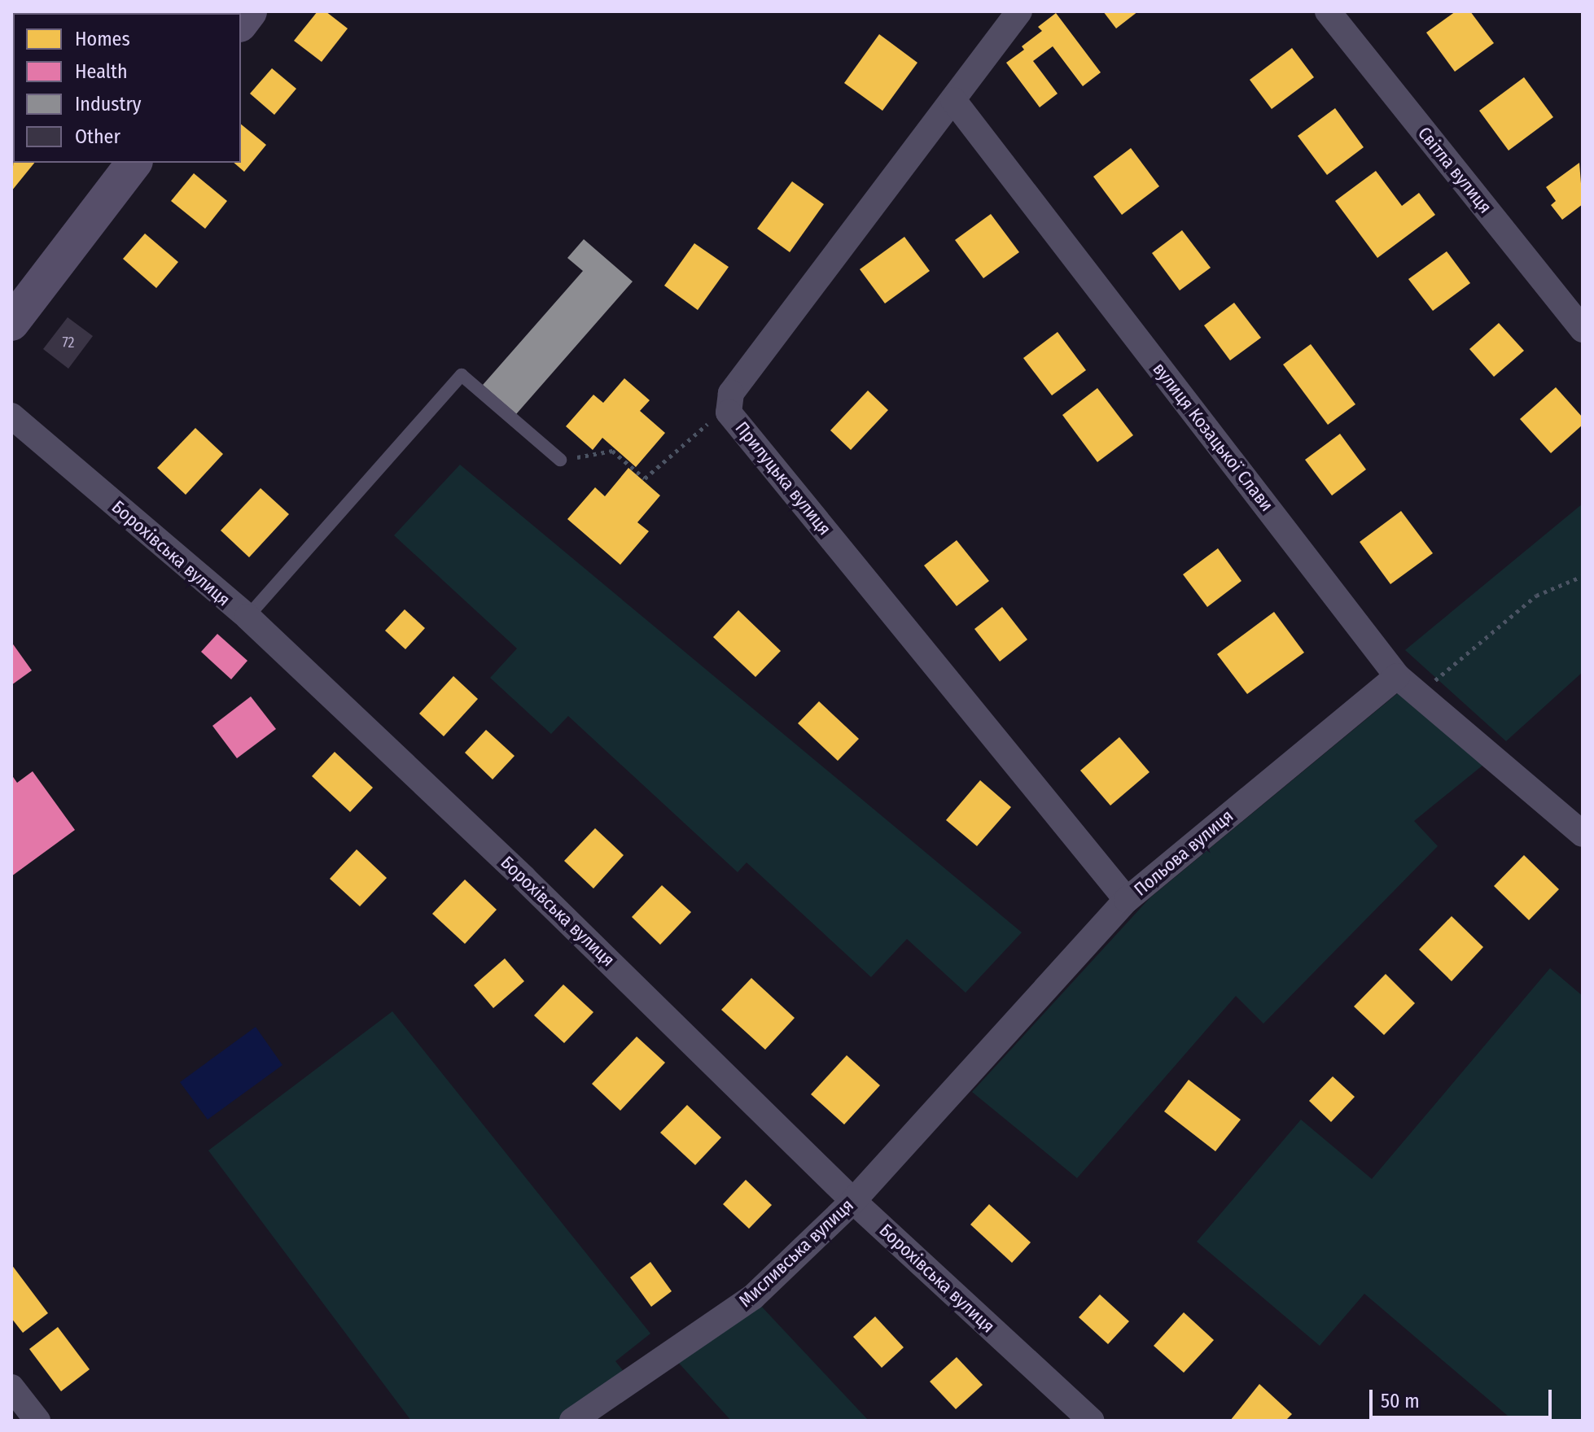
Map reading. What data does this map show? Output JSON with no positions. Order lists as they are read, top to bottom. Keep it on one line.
{"streets":{"street":["Світла вулиця","вулиця Козацької Слави","Прилуцька вулиця","Борохівська вулиця","Польова вулиця","Мисливська вулиця"]},"crossings":[["вулиця Козацької Слави","Прилуцька вулиця"],["вулиця Козацької Слави","Польова вулиця"],["Прилуцька вулиця","Польова вулиця"],["Борохівська вулиця","Мисливська вулиця"],["Польова вулиця","Мисливська вулиця"]],"house_numbers":["72"],"legend":["Homes","Health","Industry","Other"],"scale_bar":"50 m"}
